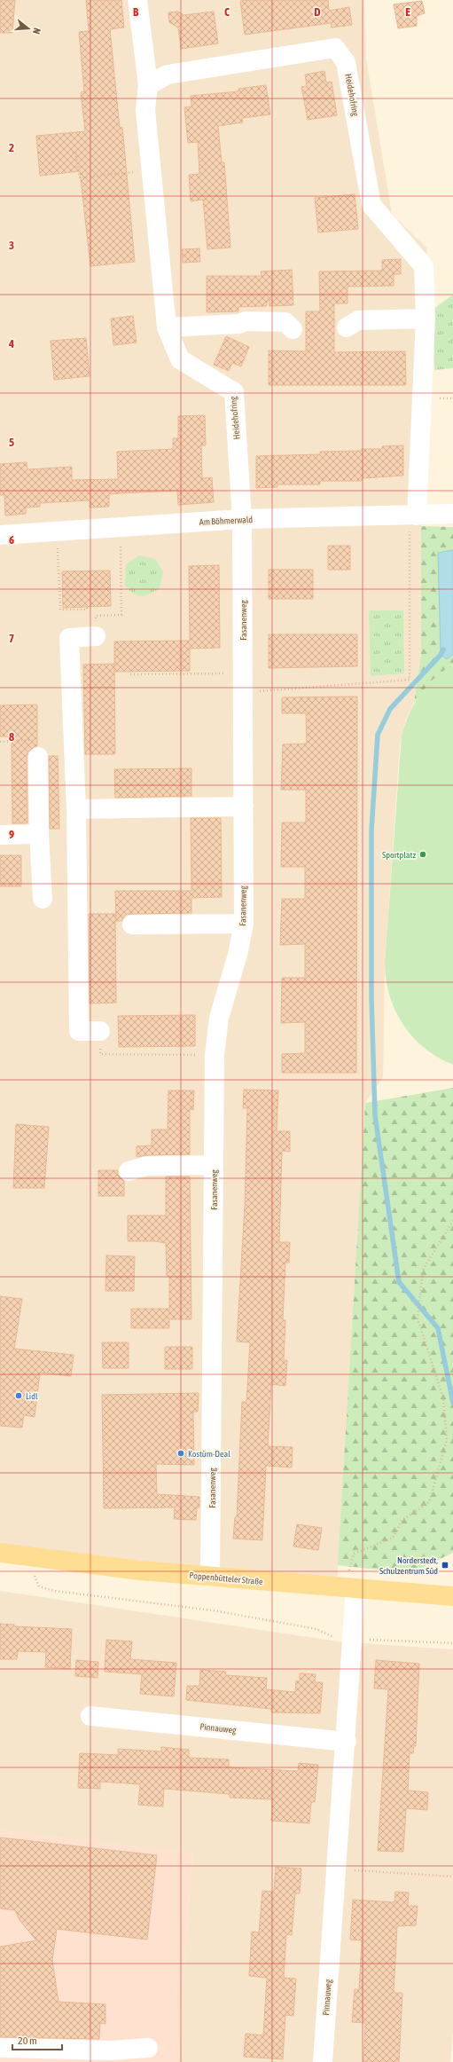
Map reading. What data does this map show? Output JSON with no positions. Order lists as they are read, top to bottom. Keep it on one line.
{"streets":{"main road":["Poppenbütteler Straße"],"street":["Heidehofring","Am Böhmerwald","Fasanenweg","Pinnauweg"]},"crossings":[["Heidehofring","Am Böhmerwald"],["Heidehofring","Fasanenweg"],["Am Böhmerwald","Fasanenweg"],["Fasanenweg","Poppenbütteler Straße"],["Poppenbütteler Straße","Pinnauweg"]],"places":{"other":["Sportplatz","Lidl","Kostüm-Deal"],"transit":["Norderstedt, Schulzentrum Süd"]},"scale_bar":"20 m","north":"right","grid":{"columns":["B","C","D","E"],"rows":["2","3","4","5","6","7","8","9"]}}
